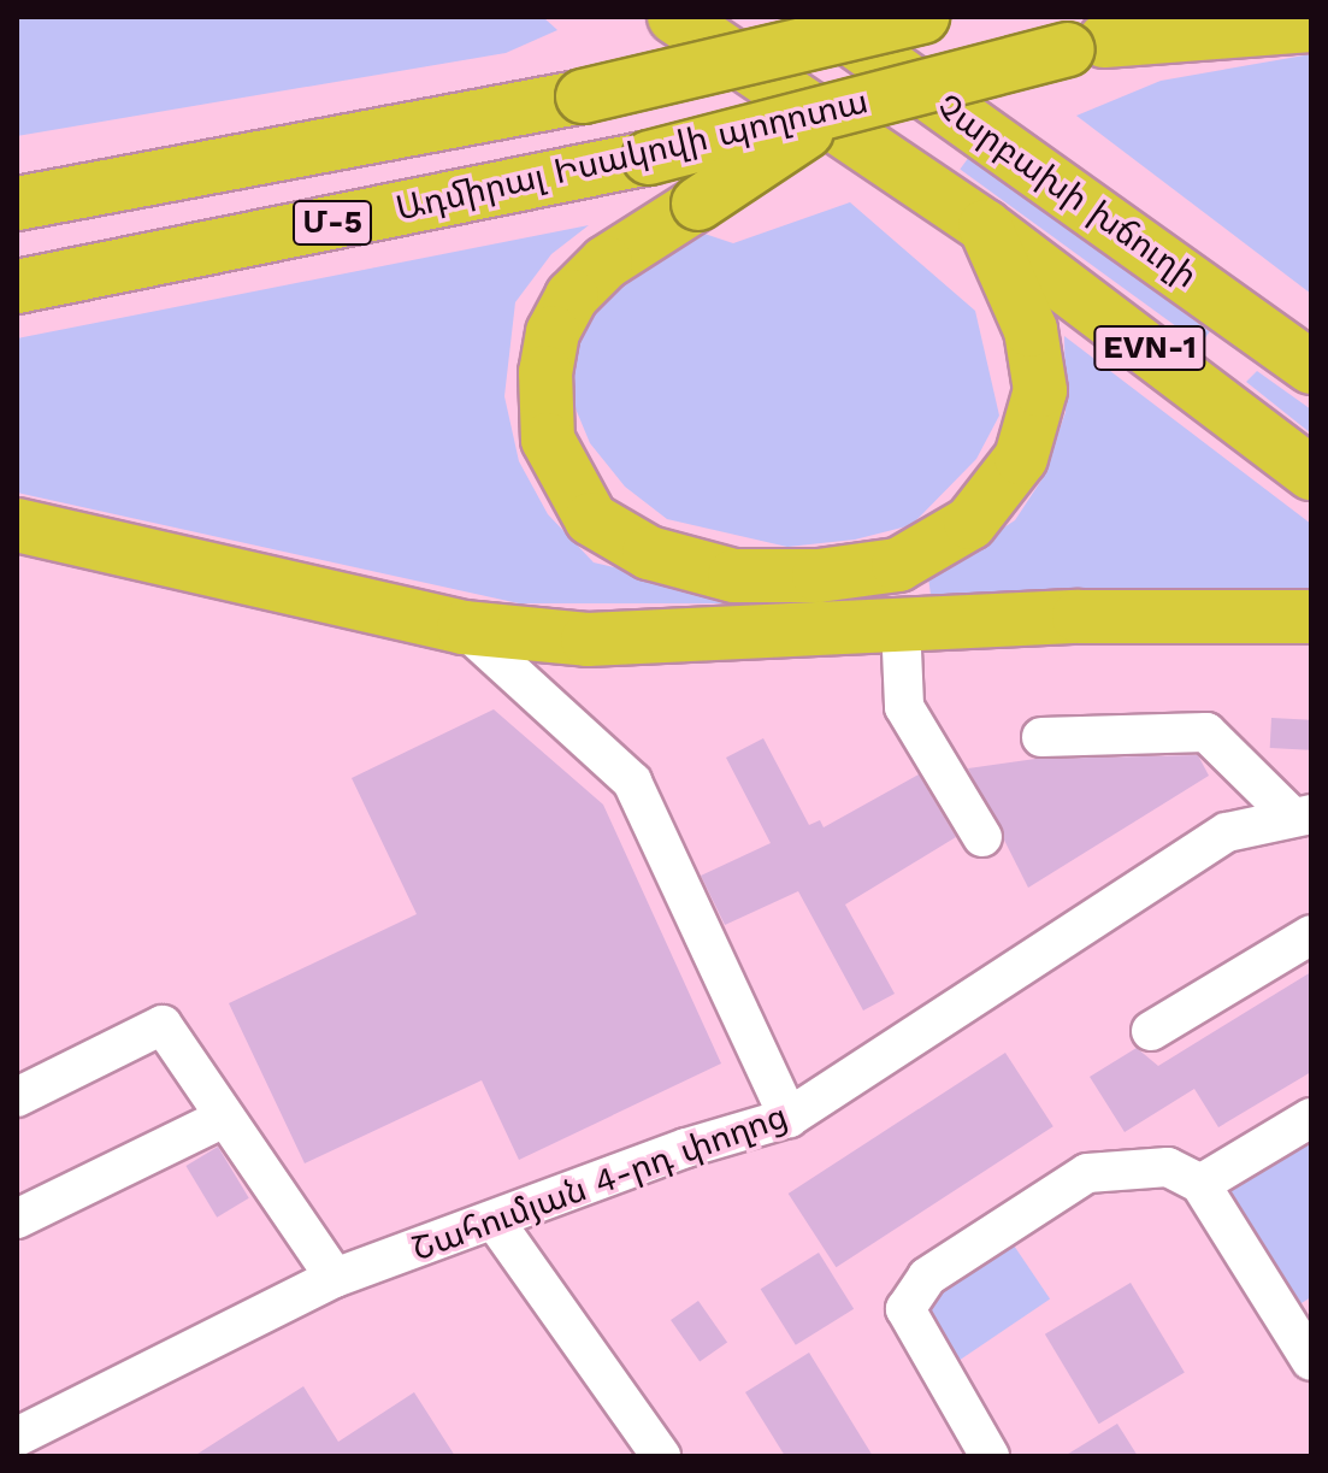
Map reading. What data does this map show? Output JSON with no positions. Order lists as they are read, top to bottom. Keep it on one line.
{"streets":{"highway":["Ադմիրալ Իսակովի պողոտա","Չարբախի խճուղի","Մ-5","EVN-1"],"street":["Շահումյան 4-րդ փողոց"]}}
